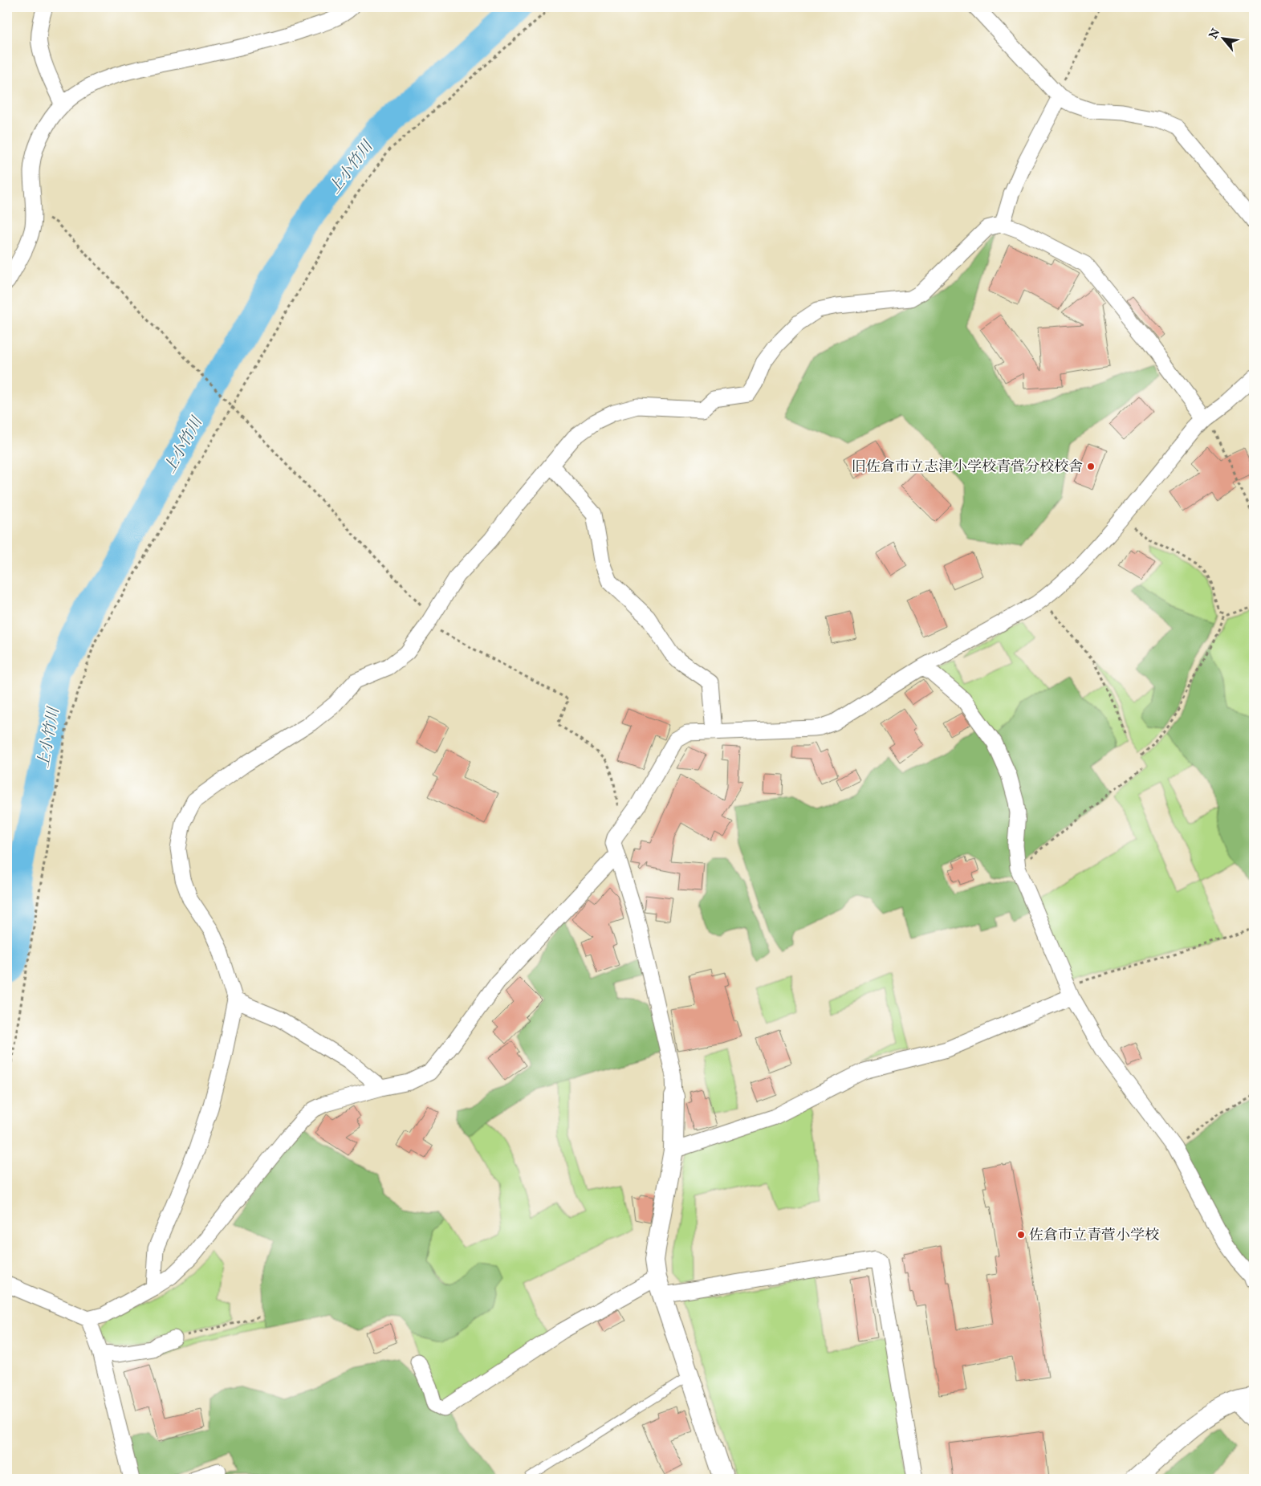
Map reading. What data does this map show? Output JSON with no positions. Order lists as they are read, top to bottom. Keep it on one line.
{"water":["上小竹川"],"places":["旧佐倉市立志津小学校青菅分校校舎","佐倉市立青菅小学校"],"north":"top left"}
